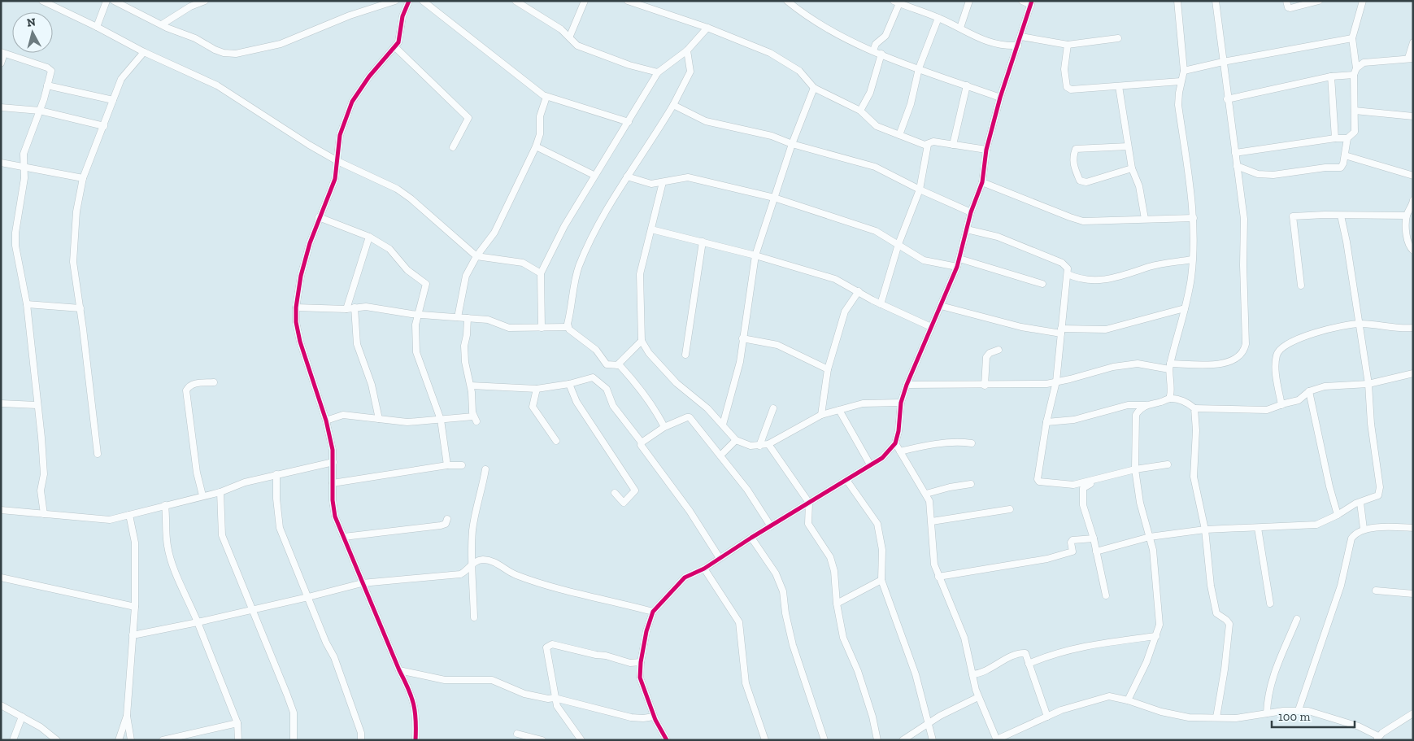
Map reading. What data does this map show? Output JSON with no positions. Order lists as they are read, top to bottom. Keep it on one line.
{"scale_bar":"100 m","north":"top"}
